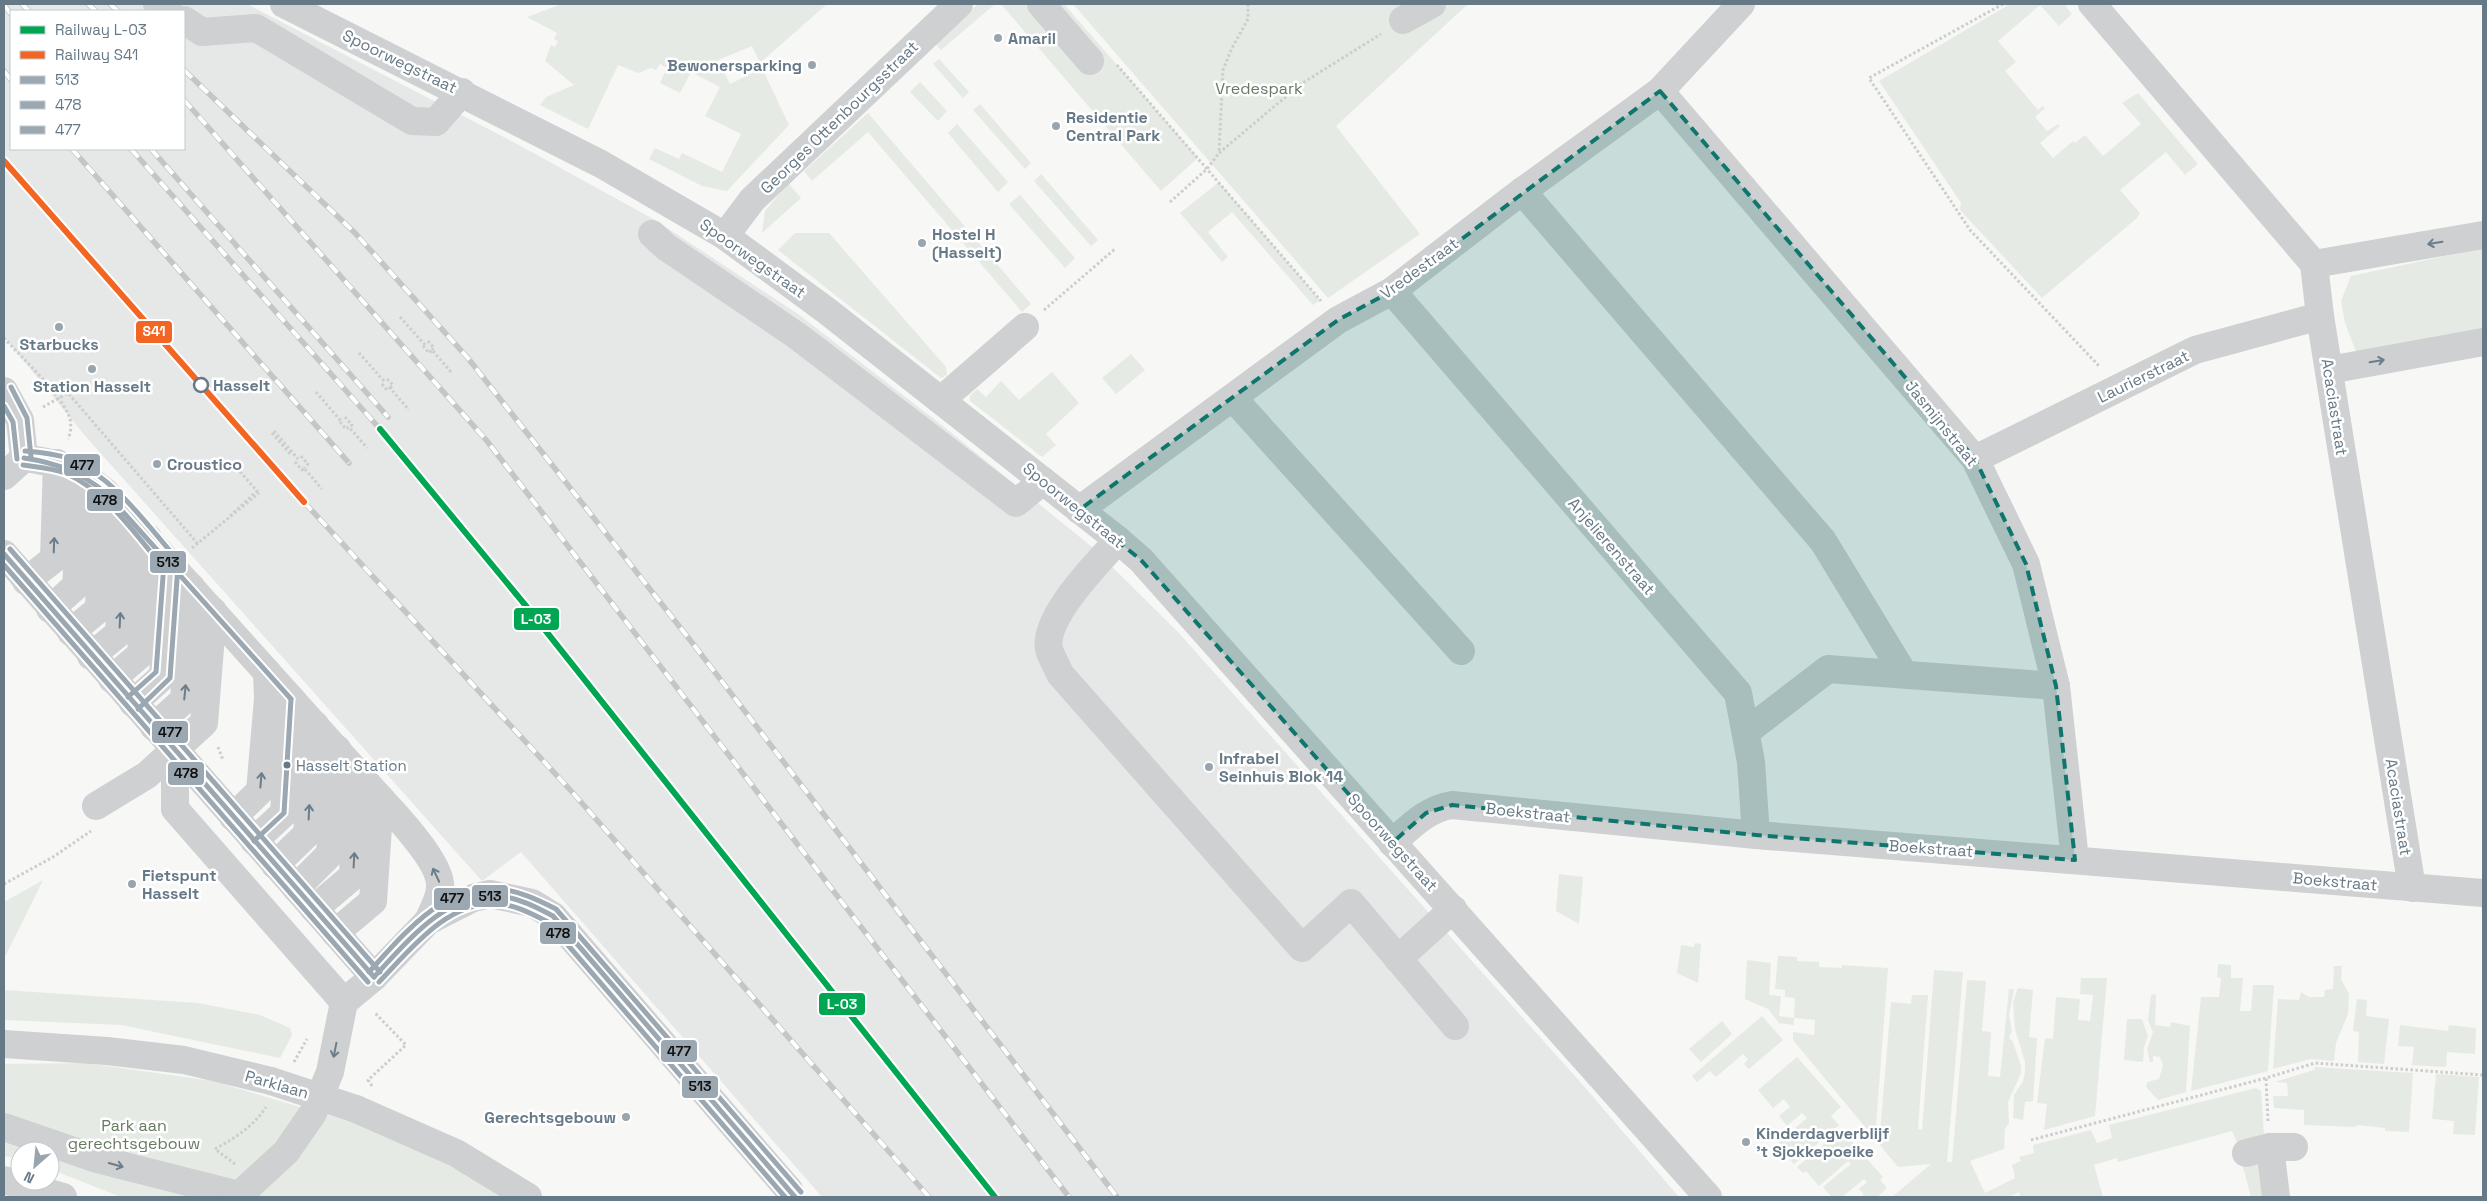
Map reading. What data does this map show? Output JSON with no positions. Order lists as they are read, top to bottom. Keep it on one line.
{"streets":{"street":["Spoorwegstraat","Georges Ottenbourgsstraat","Vredestraat","Laurierstraat","Acaciastraat","Jasmijnstraat","Anjelierenstraat","Boekstraat","Parklaan"]},"crossings":[["Spoorwegstraat","Georges Ottenbourgsstraat"],["Spoorwegstraat","Vredestraat"],["Spoorwegstraat","Boekstraat"],["Vredestraat","Jasmijnstraat"],["Vredestraat","Anjelierenstraat"],["Laurierstraat","Acaciastraat"],["Laurierstraat","Jasmijnstraat"],["Acaciastraat","Boekstraat"],["Jasmijnstraat","Boekstraat"],["Anjelierenstraat","Boekstraat"]],"parks":["Vredespark","Park aan gerechtsgebouw"],"places":["Amaril","Bewonersparking","Residentie Central Park","Hostel H (Hasselt)","Starbucks","Station Hasselt","Hasselt","Croustico","Hasselt Station","Infrabel Seinhuis Blok 14","Fietspunt Hasselt","Gerechtsgebouw","Kinderdagverblijf 't Sjokkepoeike"],"lines":["rail line S41","transit line 477","transit line 478","rail line L-03","transit line 513"],"legend":["Railway L-03","Railway S41","513","478","477"],"north":"bottom left"}
